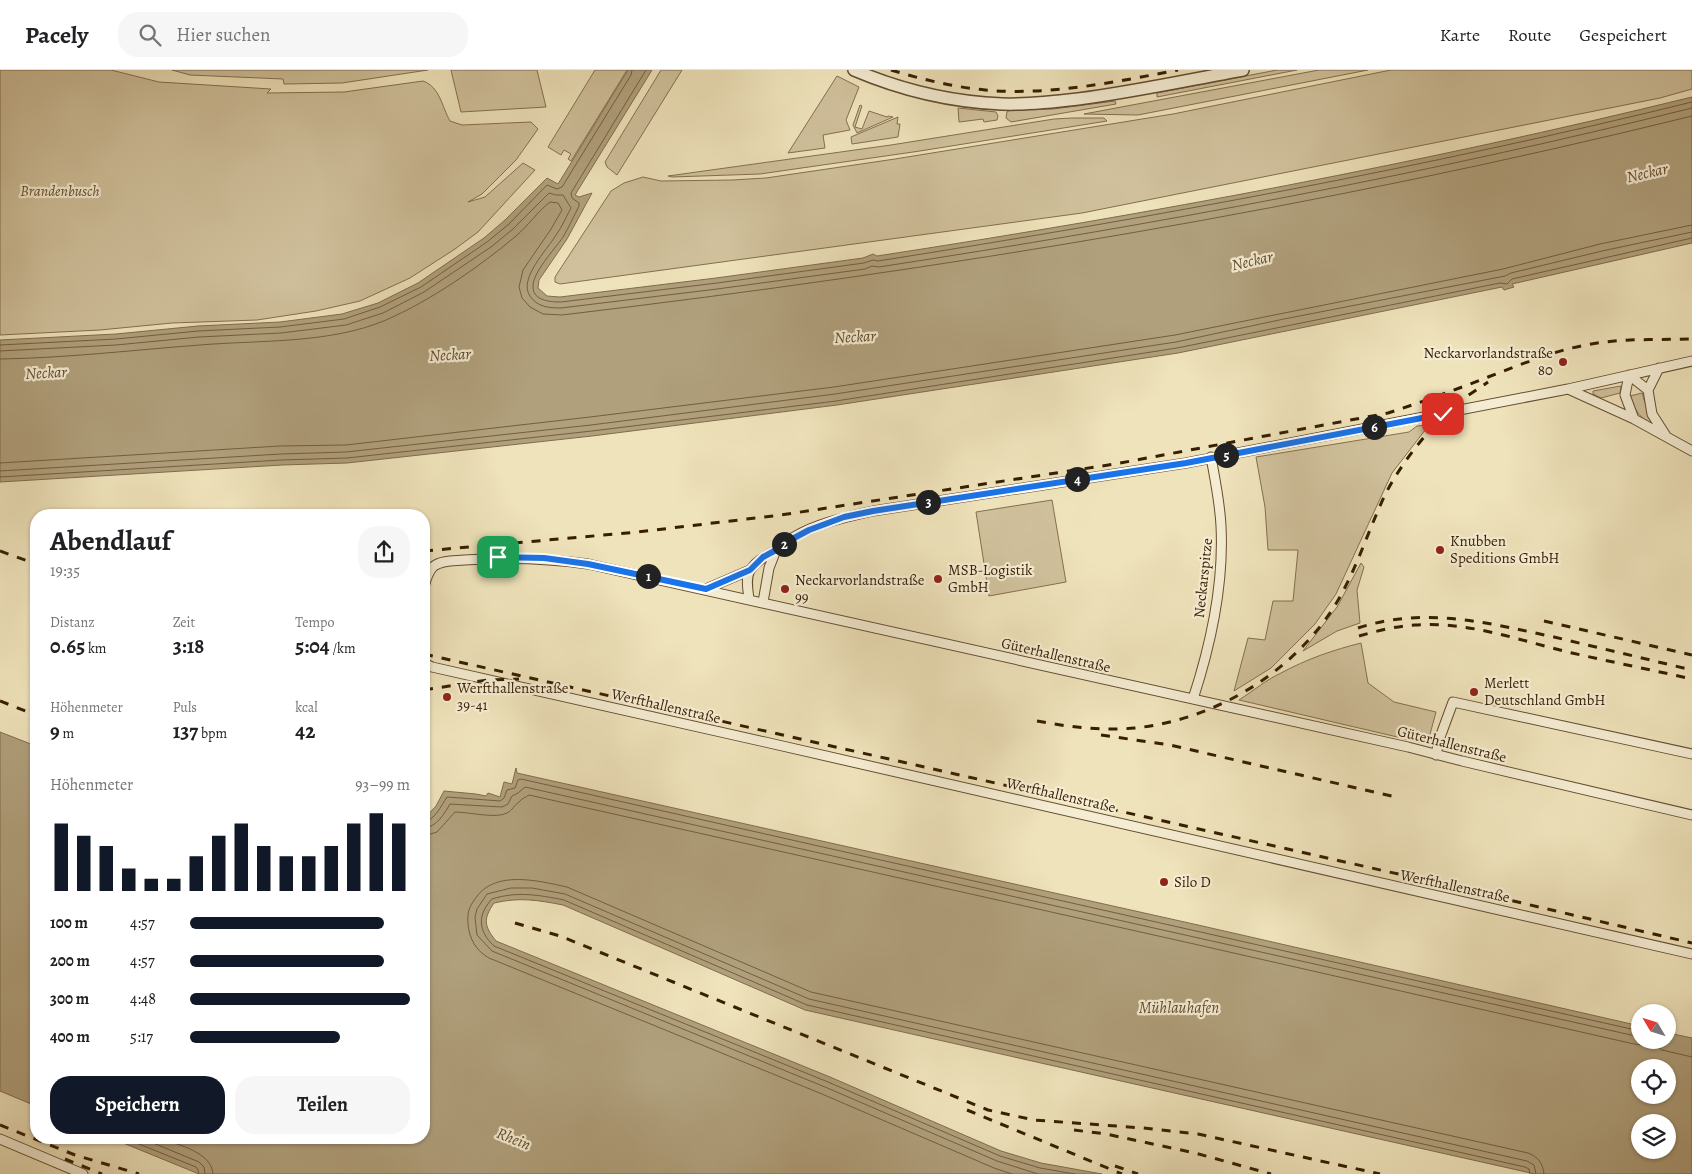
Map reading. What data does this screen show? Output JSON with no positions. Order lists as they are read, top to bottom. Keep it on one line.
{"streets":{"street":["Neckarspitze","Güterhallenstraße","Werfthallenstraße"]},"crossings":[["Neckarspitze","Güterhallenstraße"]],"water":["Neckar","Mühlauhafen","Rhein"],"parks":["Brandenbusch"],"places":["Neckarvorlandstraße 80","Knubben Speditions GmbH","MSB-Logistik GmbH","Neckarvorlandstraße 99","Merlett Deutschland GmbH","Werfthallenstraße 39-41","Silo D"],"north":"top left","page":{"header":"Pacely","search":"Hier suchen","nav":["Karte","Route","Gespeichert"],"pins":["6","5","4","3","2","1"],"heading":["Abendlauf","19:35"],"stats":[["Distanz","0.65 km"],["Zeit","3:18"],["Tempo","5:04 /km"],["Höhenmeter","9 m"],["Puls","137 bpm"],["kcal","42"]],"chart":["Höhenmeter","93–99 m"],"list":[{"name":"100 m","note":"4:57"},{"name":"200 m","note":"4:57"},{"name":"300 m","note":"4:48"},{"name":"400 m","note":"5:17"}],"buttons":["Speichern","Teilen"]}}
